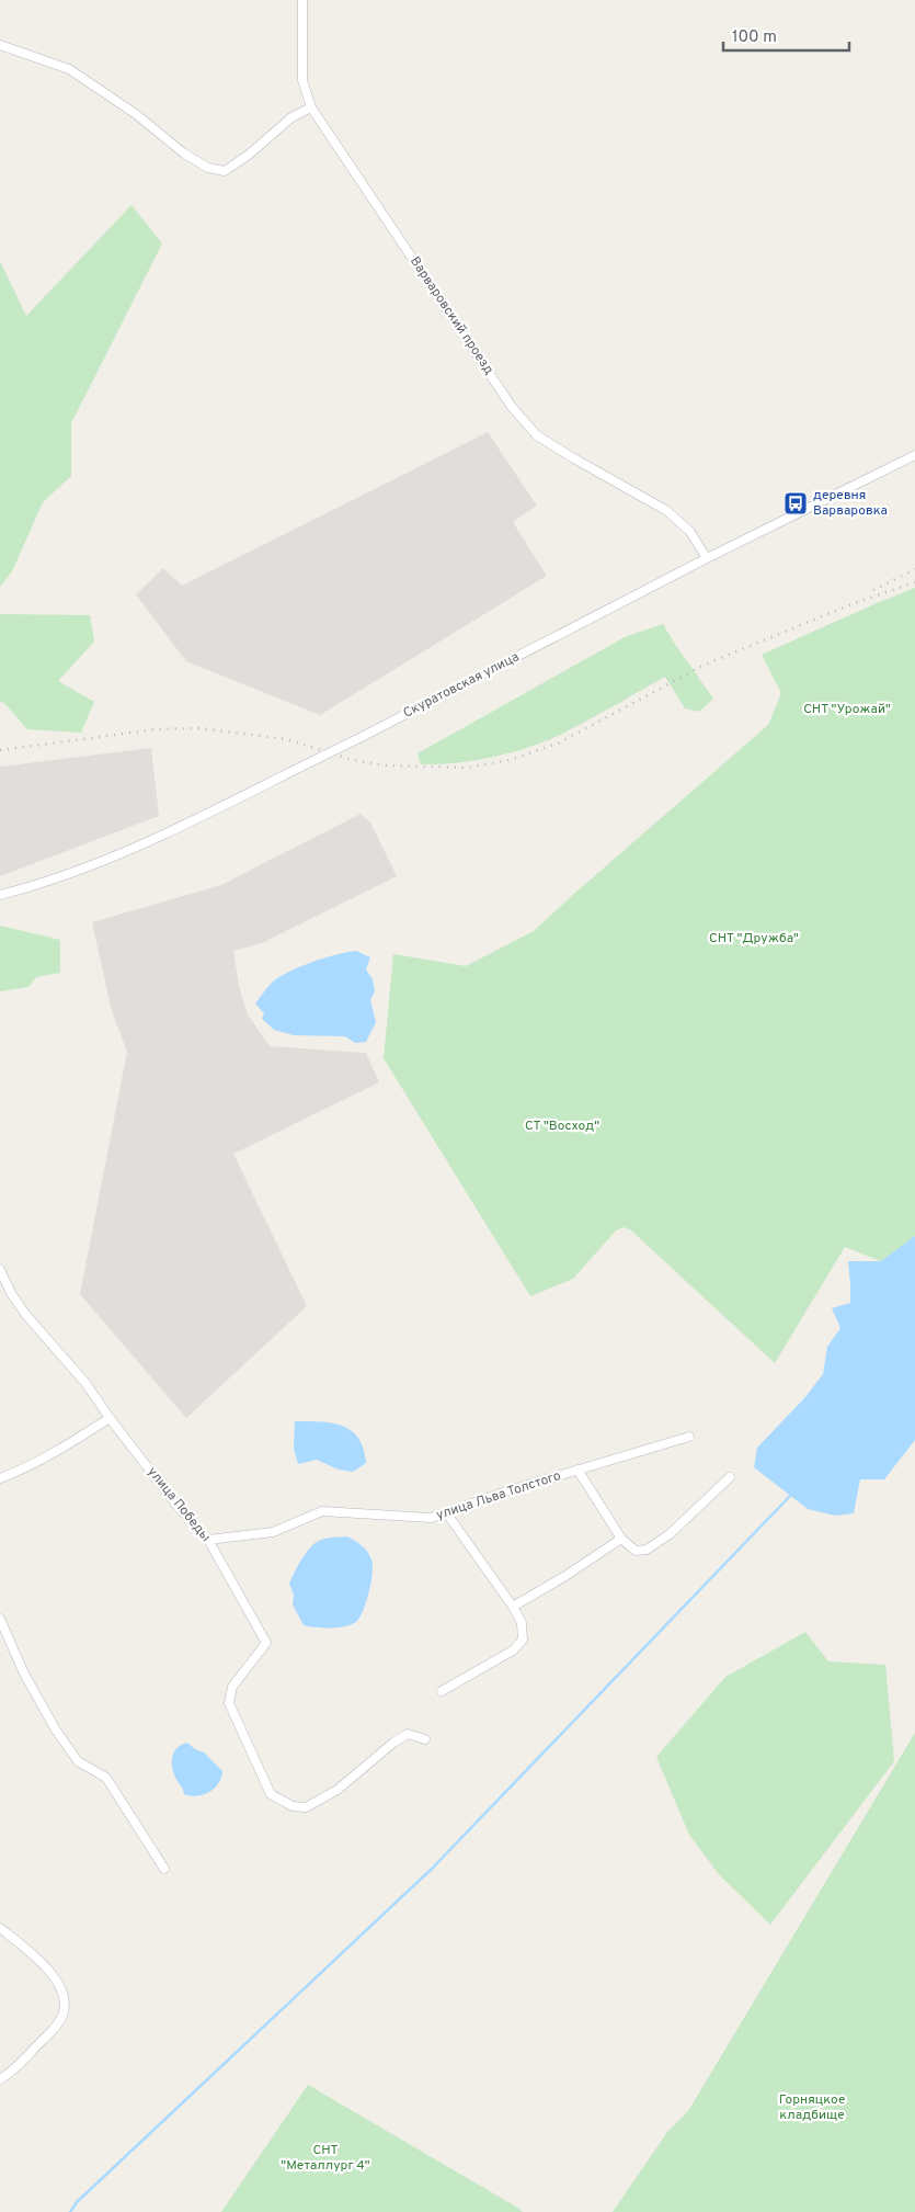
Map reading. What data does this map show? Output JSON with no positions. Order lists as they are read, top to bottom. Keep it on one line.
{"streets":{"street":["Варваровский проезд","Скуратовская улица","улица Льва Толстого","улица Победы"]},"crossings":[["Варваровский проезд","Скуратовская улица"],["улица Льва Толстого","улица Победы"]],"parks":["СНТ \"Урожай\"","СНТ \"Дружба\"","СТ \"Восход\"","Горняцкое кладбище","СНТ \"Металлург 4\""],"places":{"bus stop":["деревня Варваровка"]},"scale_bar":"100 m"}
